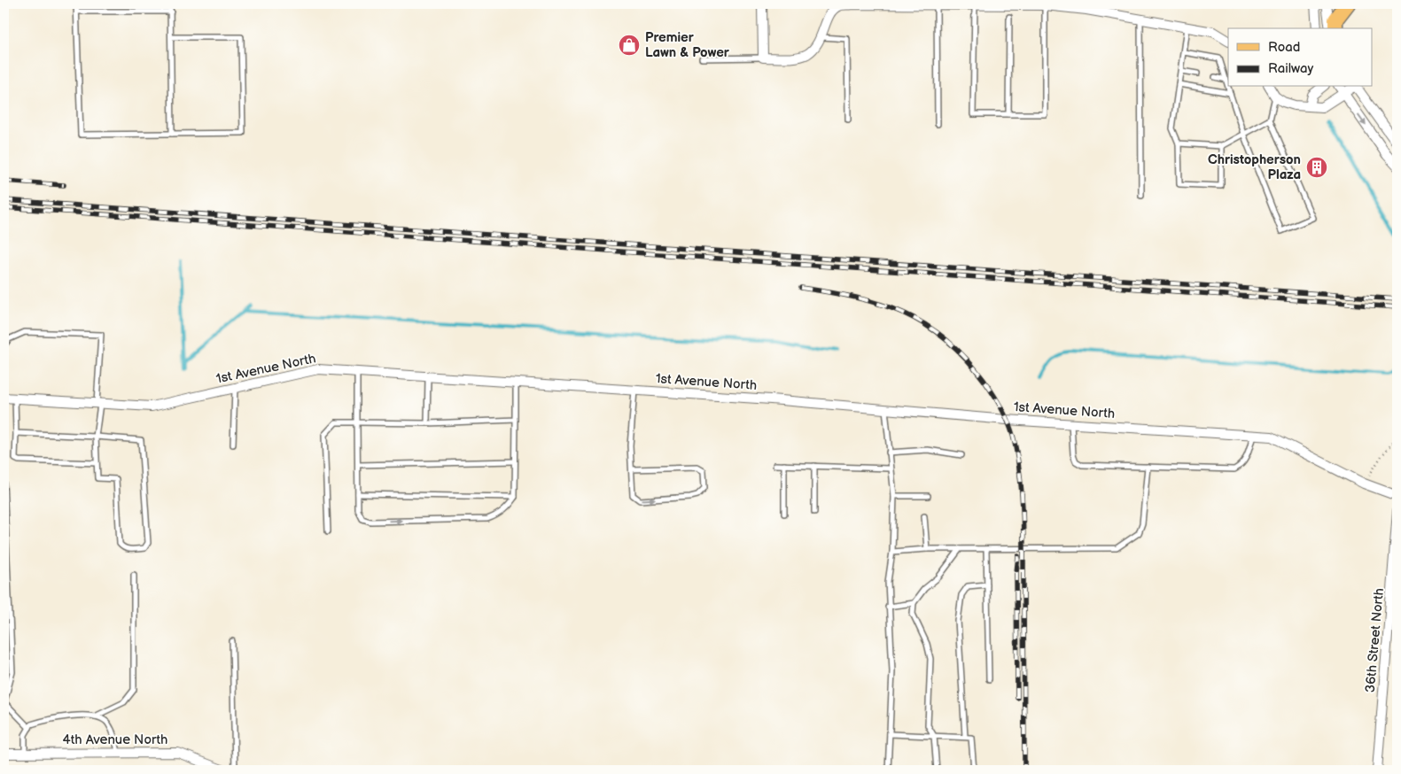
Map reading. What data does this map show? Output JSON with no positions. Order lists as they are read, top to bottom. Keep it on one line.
{"streets":{"street":["1st Avenue North","36th Street North","4th Avenue North"]},"places":{"shop":["Premier Lawn & Power"],"building":["Christopherson Plaza"]},"legend":["Road","Railway"]}
